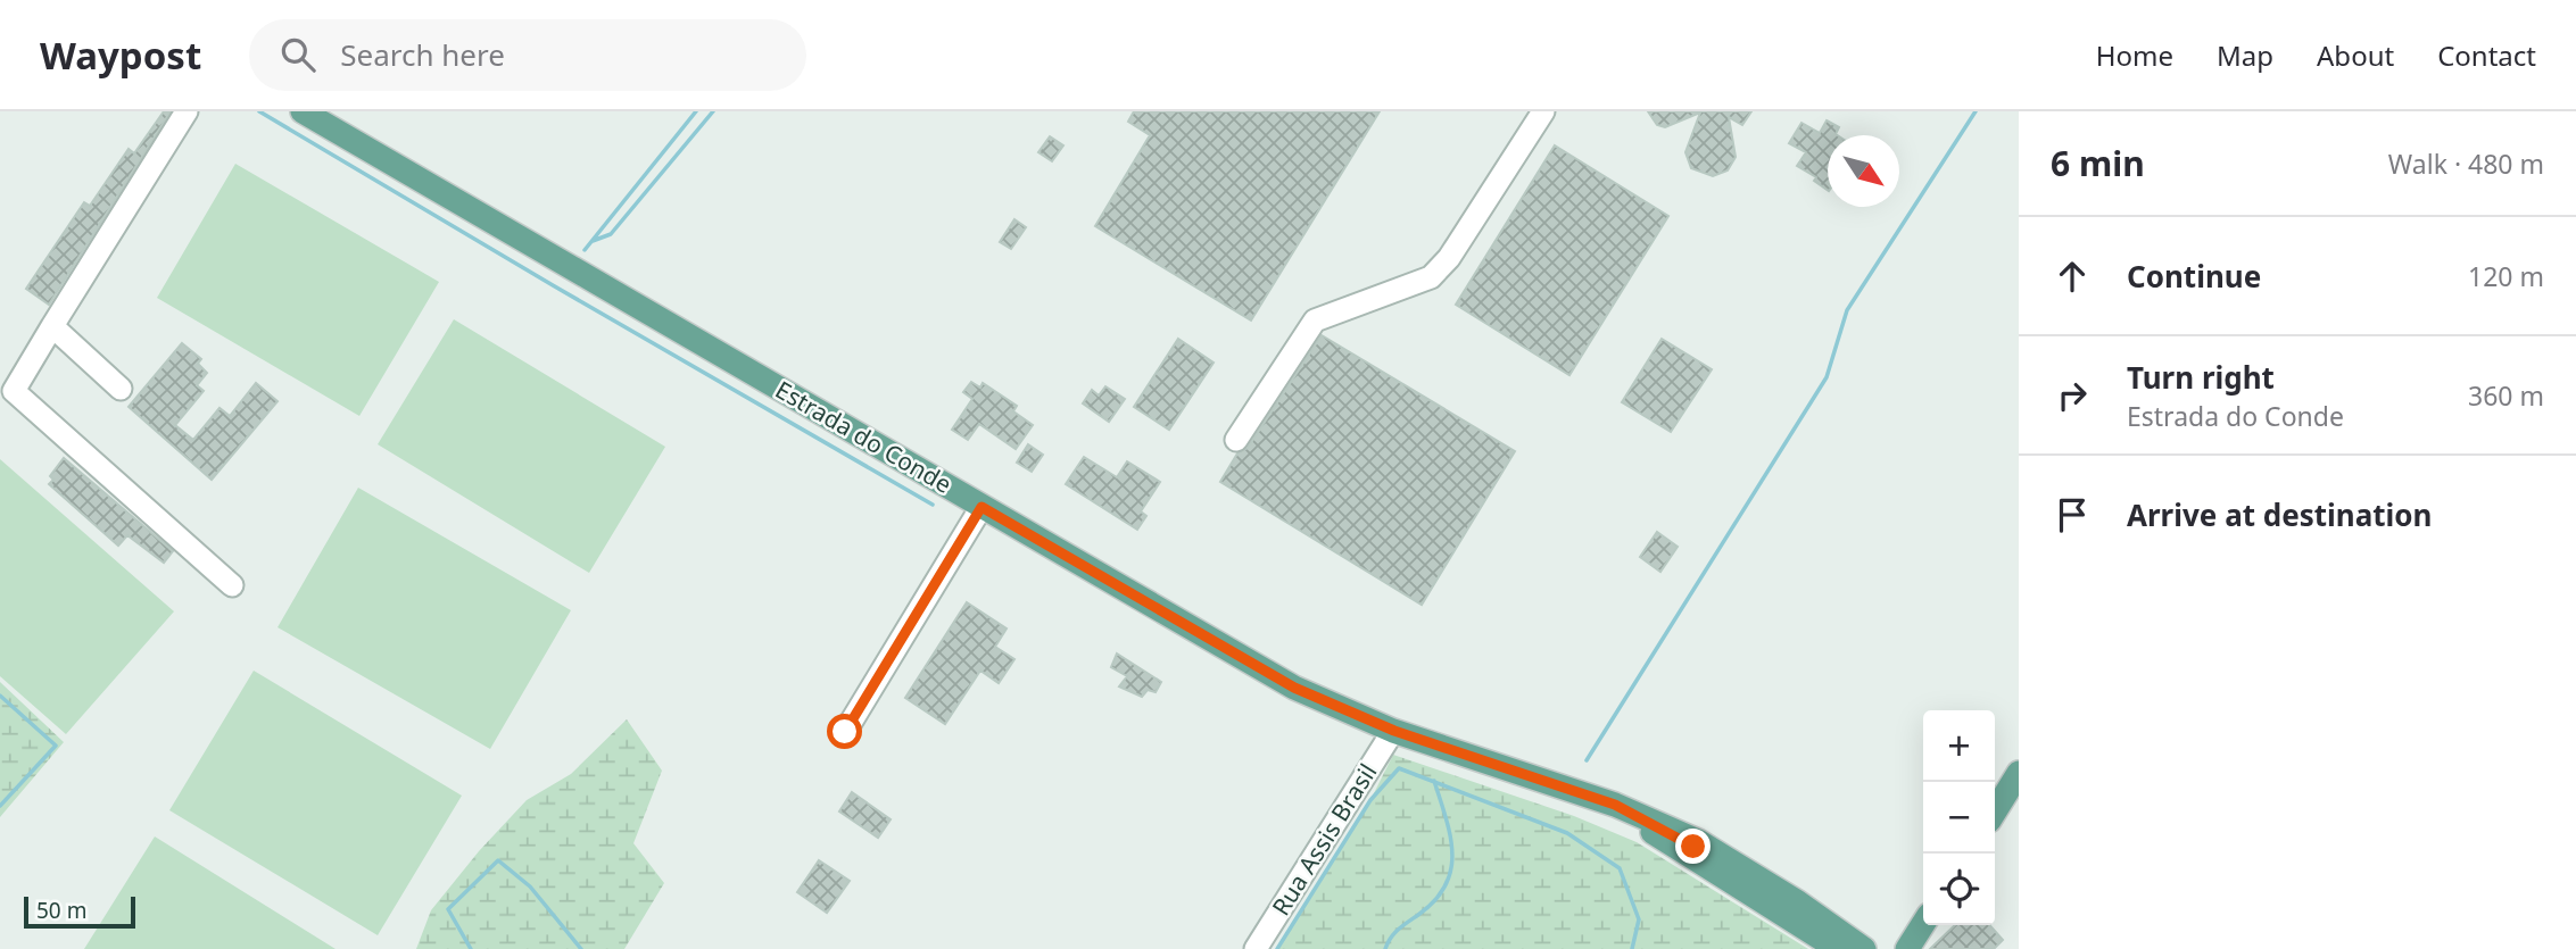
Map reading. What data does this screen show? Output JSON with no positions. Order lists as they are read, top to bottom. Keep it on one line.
{"streets":{"main road":["Estrada do Conde"],"street":["Rua Assis Brasil"]},"crossings":[["Estrada do Conde","Rua Assis Brasil"]],"scale_bar":"50 m","north":"bottom right","page":{"header":"Waypost","search":"Search here","nav":["Home","Map","About","Contact"],"heading":["6 min","Walk · 480 m"],"list":[["Continue","120 m"],["Turn right","Estrada do Conde","360 m"],"Arrive at destination"],"map_buttons":["+","−"],"scale":"50 m"}}
